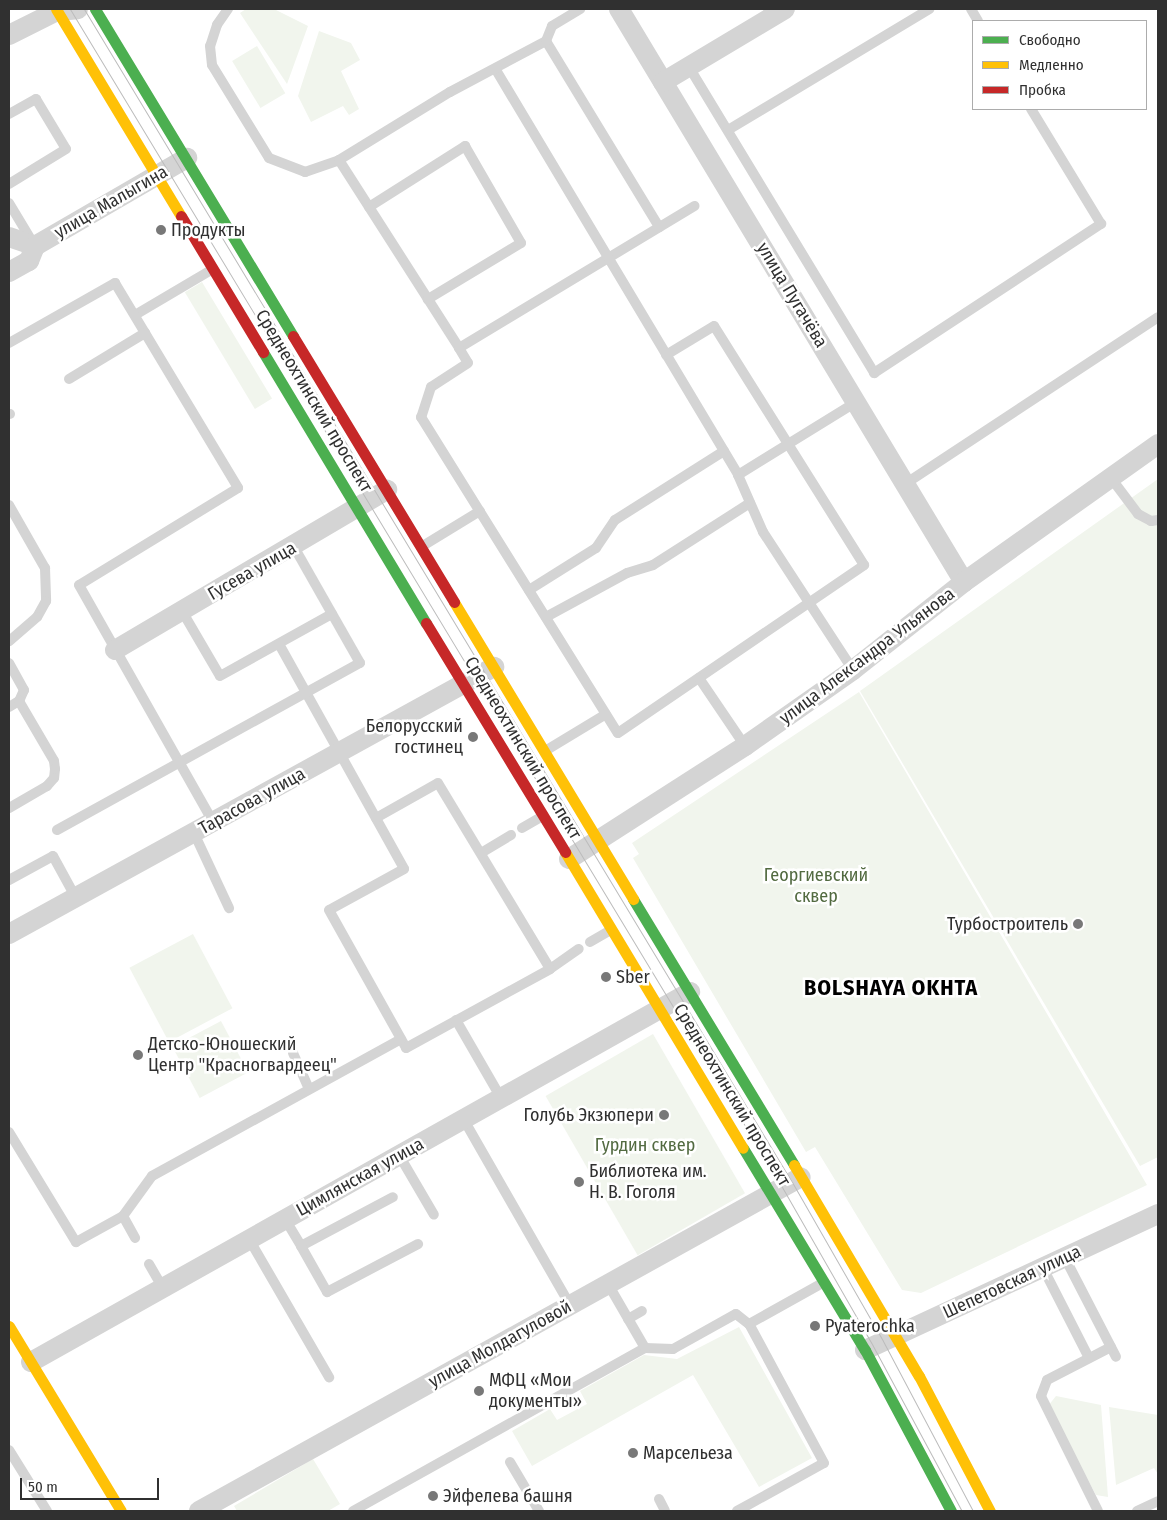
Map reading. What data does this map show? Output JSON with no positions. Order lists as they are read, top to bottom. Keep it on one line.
{"streets":{"main road":["Среднеохтинский проспект"],"street":["улица Малыгина","улица Пугачёва","Гусева улица","улица Александра Ульянова","Тарасова улица","Цимлянская улица","Шепетовская улица","улица Молдагуловой"]},"crossings":[["улица Малыгина","Среднеохтинский проспект"],["улица Пугачёва","улица Александра Ульянова"],["Среднеохтинский проспект","Гусева улица"],["Среднеохтинский проспект","улица Александра Ульянова"],["Среднеохтинский проспект","Тарасова улица"],["Среднеохтинский проспект","Цимлянская улица"],["Среднеохтинский проспект","Шепетовская улица"],["Среднеохтинский проспект","улица Молдагуловой"]],"districts":["BOLSHAYA OKHTA"],"parks":["Георгиевский сквер","Гурдин сквер"],"places":["Продукты","Белорусский гостинец","Турбостроитель","Sber","Детско-Юношеский Центр \"Красногвардеец\"","Голубь Экзюпери","Библиотека им. Н. В. Гоголя","Pyaterochka","МФЦ «Мои документы»","Марсельеза","Эйфелева башня"],"legend":["Свободно","Медленно","Пробка"],"scale_bar":"50 m"}
